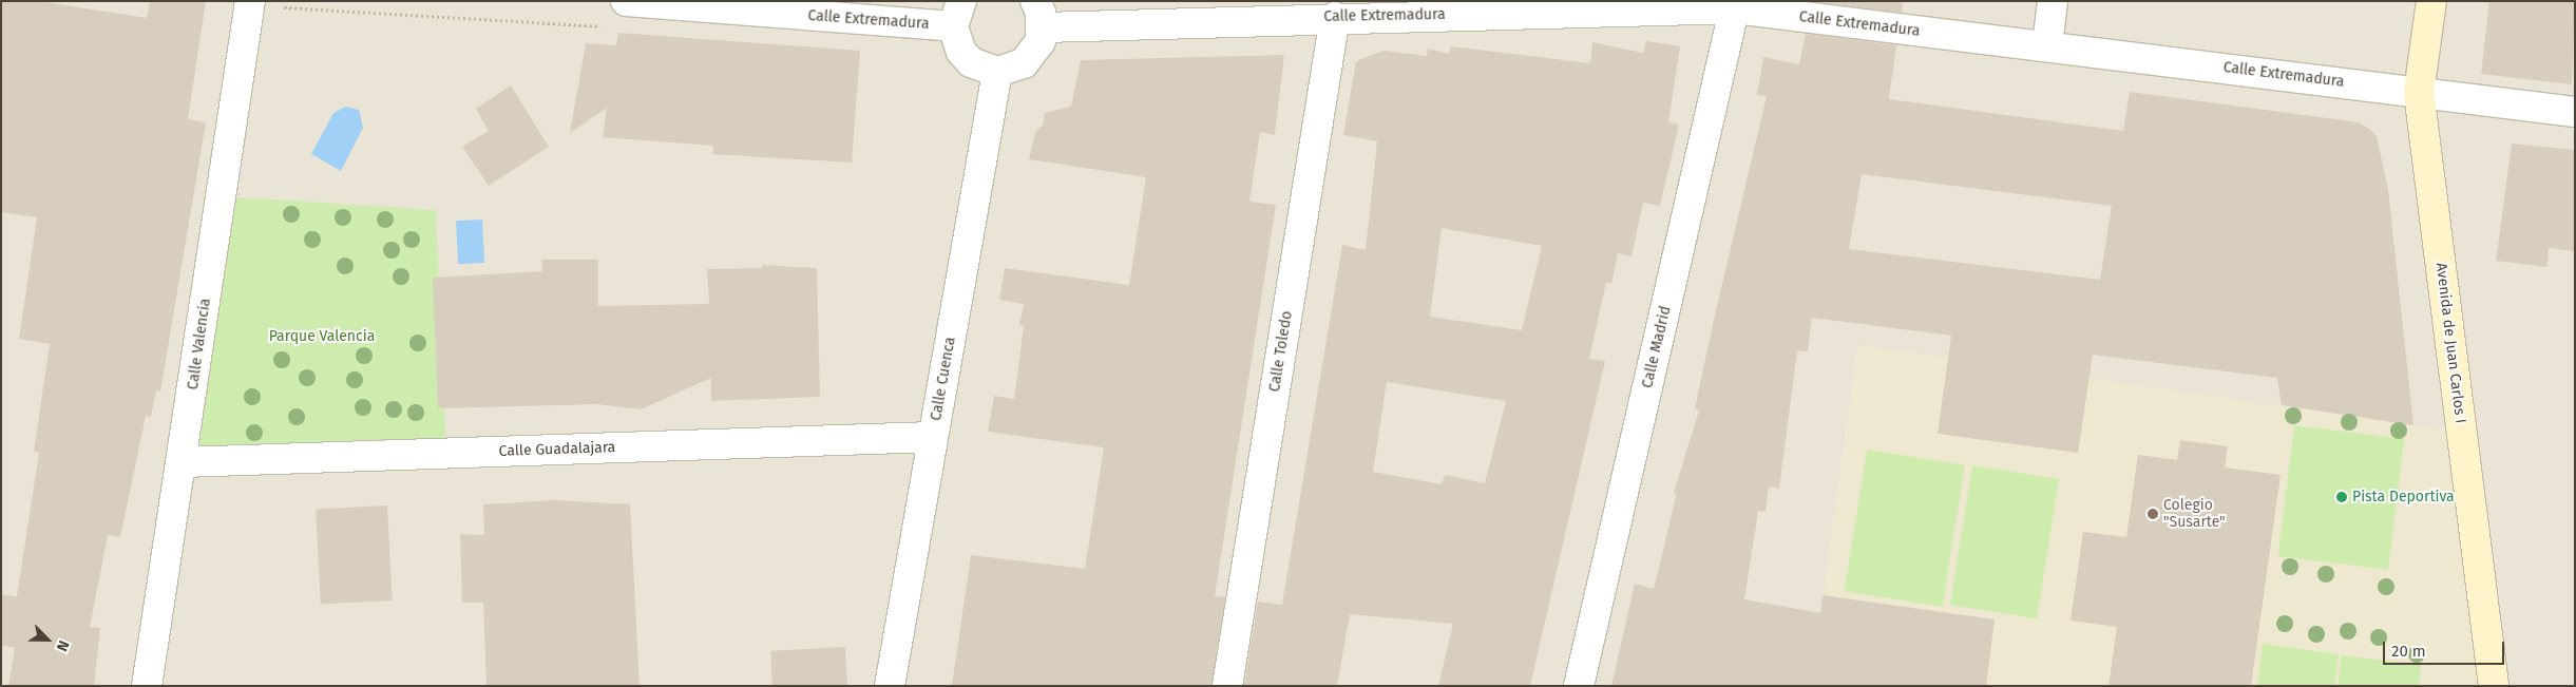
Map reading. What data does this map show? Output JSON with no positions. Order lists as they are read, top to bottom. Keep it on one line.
{"streets":{"street":["Calle Extremadura","Avenida de Juan Carlos I","Calle Valencia","Calle Madrid","Calle Toledo","Calle Cuenca","Calle Guadalajara"]},"crossings":[["Calle Extremadura","Avenida de Juan Carlos I"],["Calle Extremadura","Calle Madrid"],["Calle Extremadura","Calle Toledo"],["Calle Valencia","Calle Guadalajara"],["Calle Cuenca","Calle Guadalajara"]],"parks":["Parque Valencia"],"places":["Pista Deportiva","Colegio \"Susarte\""],"scale_bar":"20 m","north":"bottom right"}
